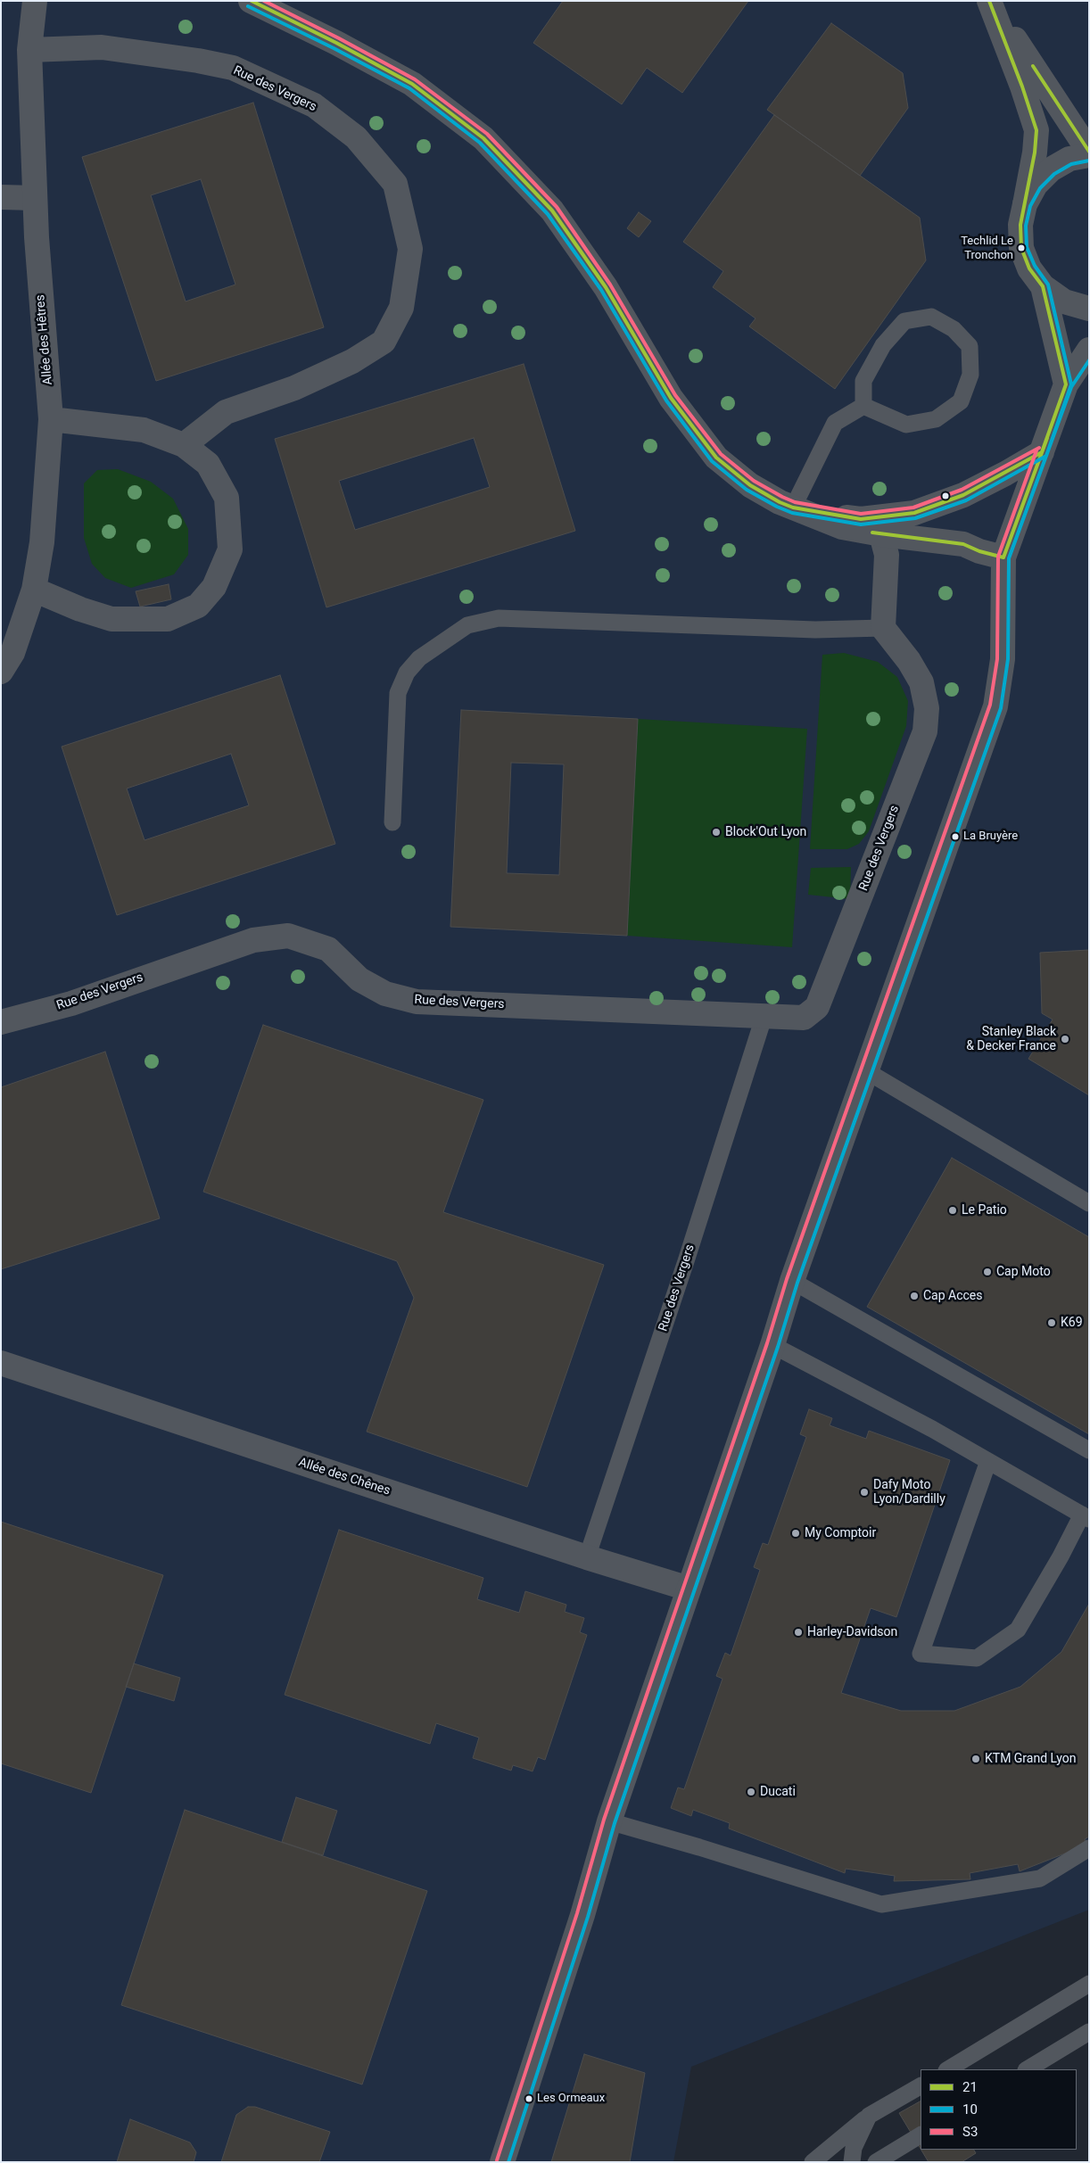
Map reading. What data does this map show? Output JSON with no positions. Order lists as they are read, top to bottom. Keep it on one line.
{"streets":{"street":["Rue des Vergers","Allée des Hêtres","Allée des Chênes"]},"crossings":[["Rue des Vergers","Allée des Hêtres"],["Rue des Vergers","Allée des Chênes"]],"places":["Techlid Le Tronchon","Block'Out Lyon","La Bruyère","Stanley Black & Decker France","Le Patio","Cap Moto","Cap Acces","K69","Dafy Moto Lyon/Dardilly","My Comptoir","Harley-Davidson","KTM Grand Lyon","Ducati","Les Ormeaux"],"lines":["transit line 21","transit line S3","transit line 10"],"legend":["21","10","S3"]}
